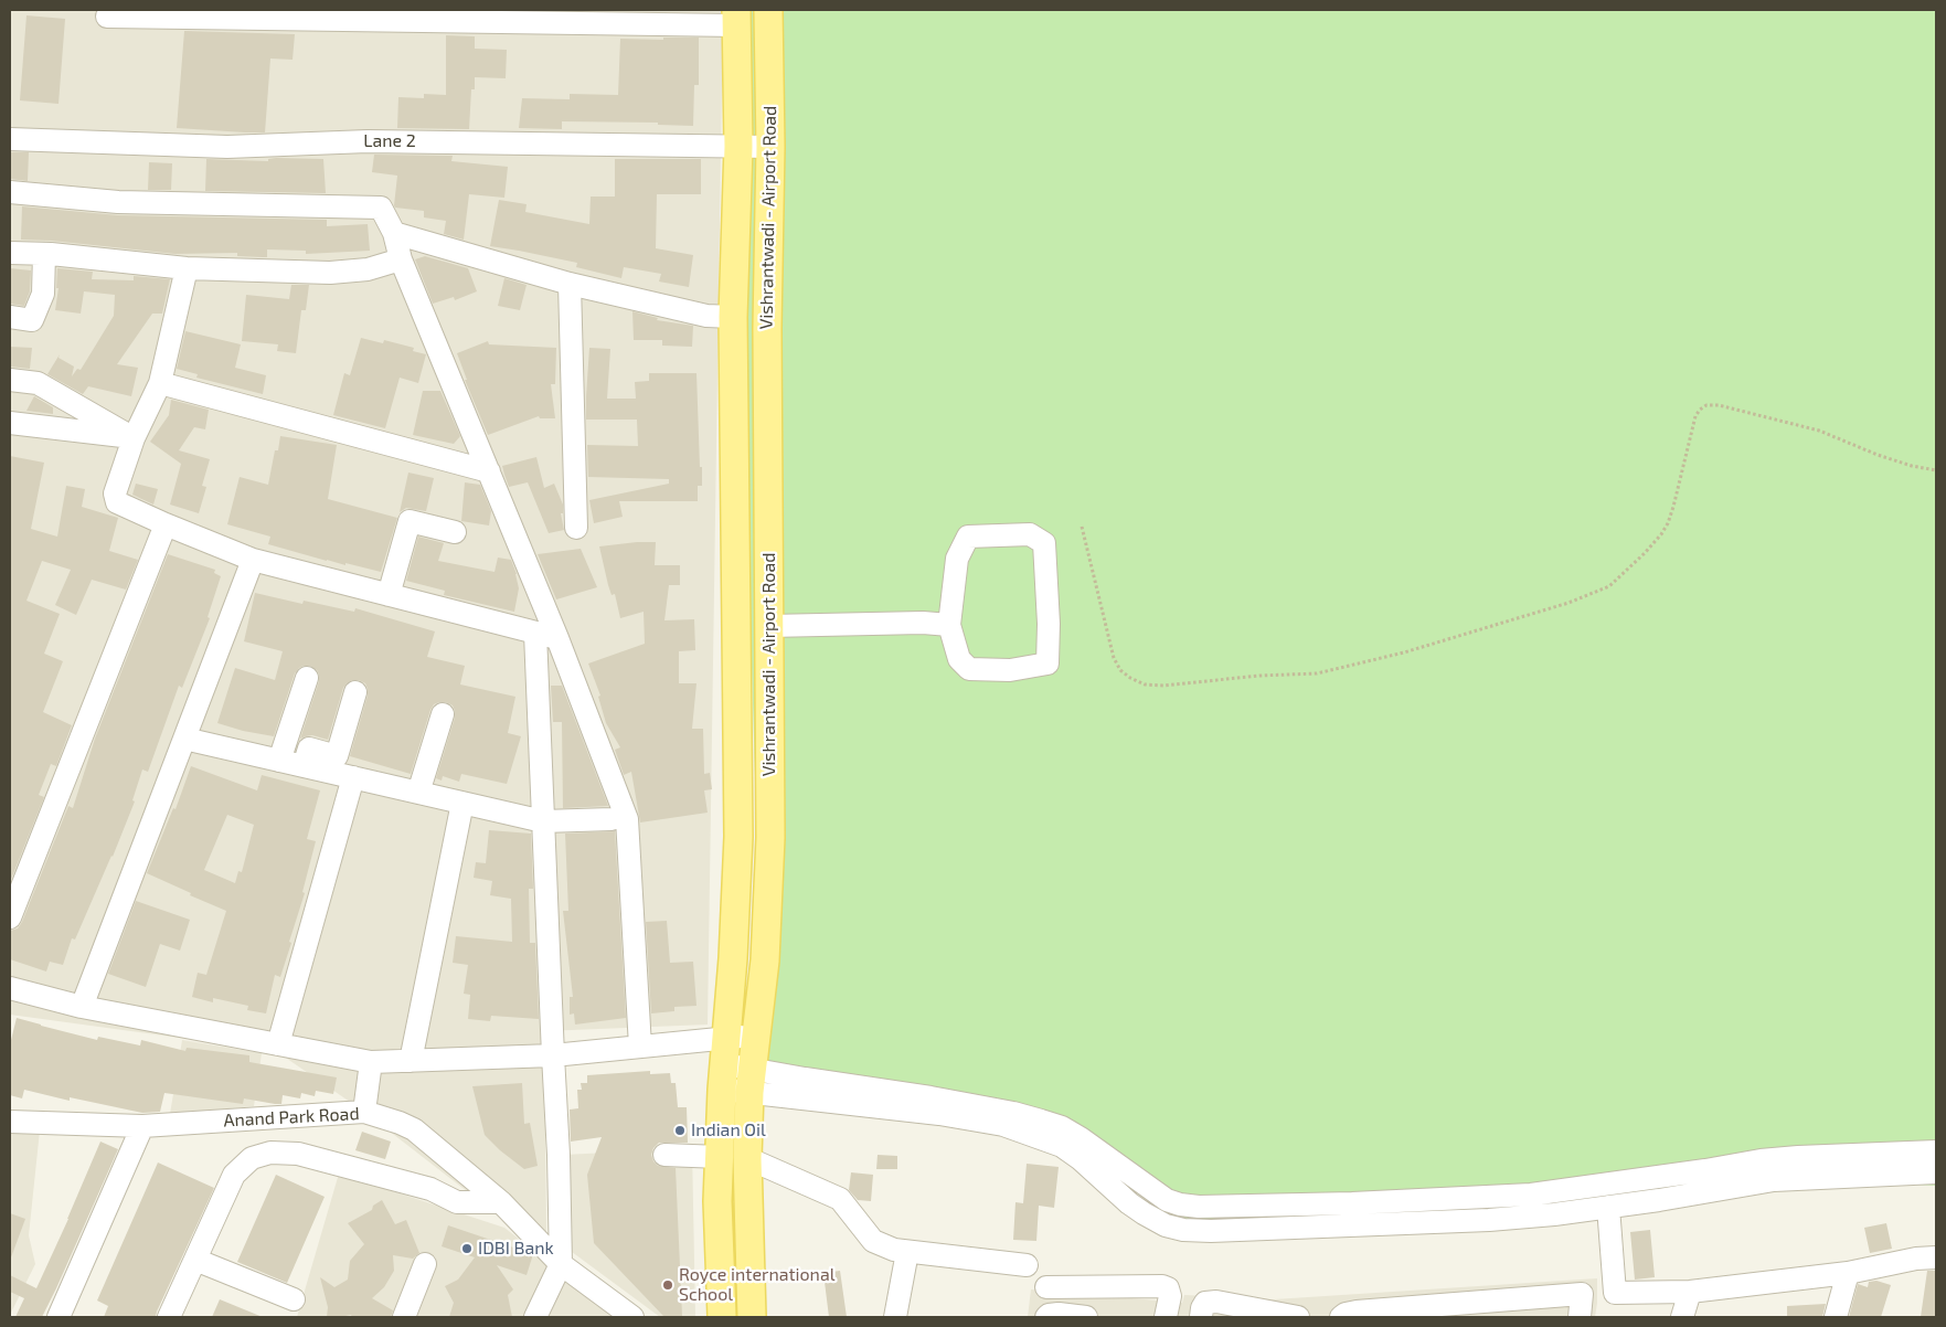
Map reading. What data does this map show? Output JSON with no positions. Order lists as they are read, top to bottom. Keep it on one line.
{"streets":{"main road":["Vishrantwadi - Airport Road"],"street":["Lane 2","Anand Park Road"]},"crossings":[["Lane 2","Vishrantwadi - Airport Road"]],"places":["Indian Oil","IDBI Bank","Royce international School"]}
